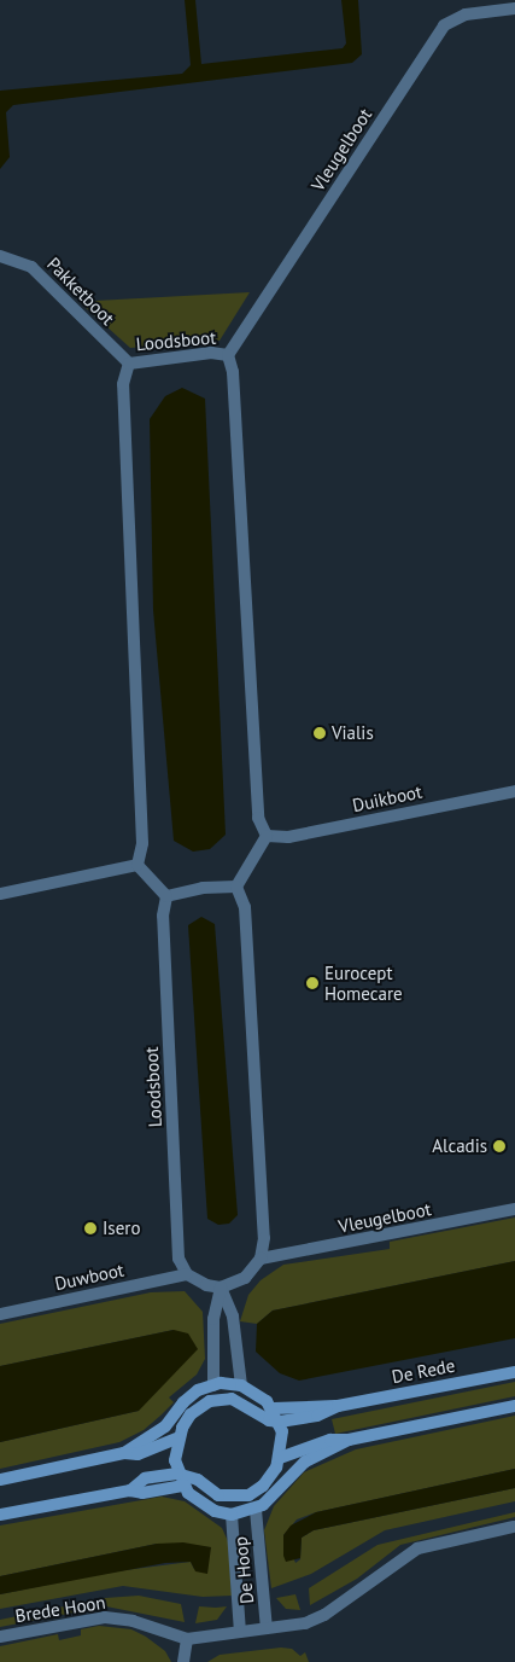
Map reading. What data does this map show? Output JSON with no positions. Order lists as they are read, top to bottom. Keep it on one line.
{"streets":{"main road":["De Rede"],"street":["Vleugelboot","Pakketboot","Loodsboot","Duikboot","Duwboot","De Hoop","Brede Hoon"]},"crossings":[["Vleugelboot","Loodsboot"],["Pakketboot","Loodsboot"],["Loodsboot","Duikboot"],["Loodsboot","Duwboot"],["De Hoop","Brede Hoon"]],"places":["Vialis","Eurocept Homecare","Alcadis","Isero"]}
